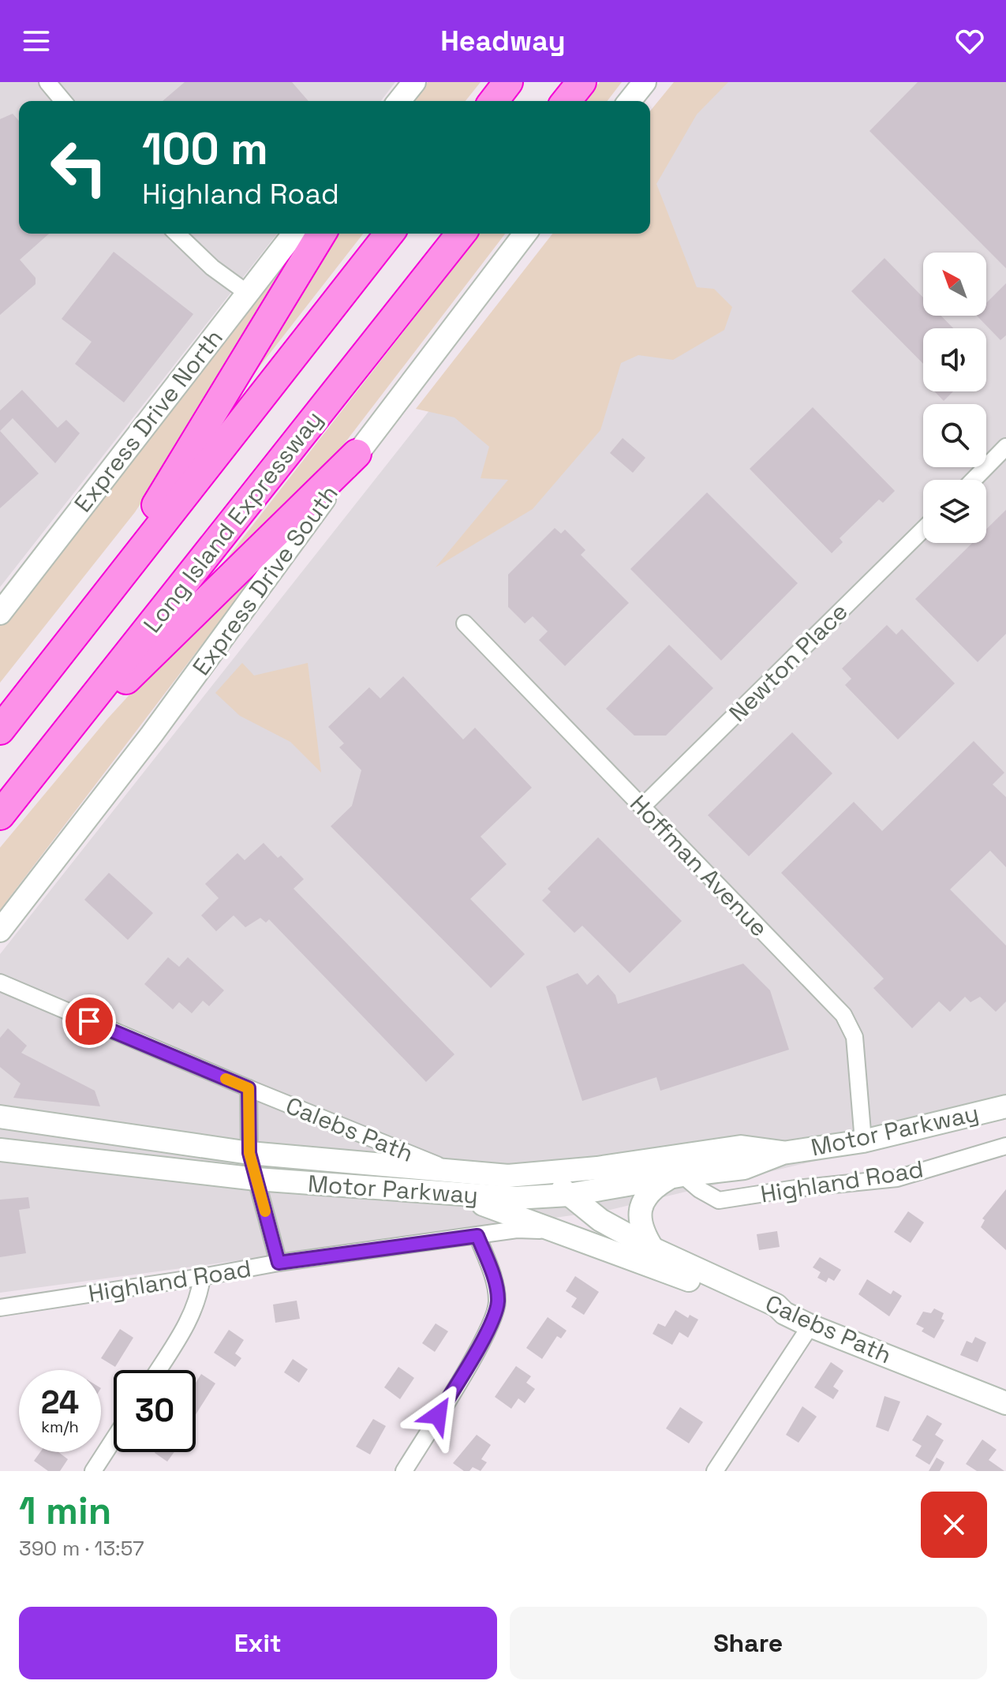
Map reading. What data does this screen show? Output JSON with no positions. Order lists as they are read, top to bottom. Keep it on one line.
{"streets":{"highway":["Long Island Expressway"],"main road":["Express Drive North","Express Drive South","Calebs Path","Motor Parkway"],"street":["Newton Place","Hoffman Avenue","Highland Road"]},"crossings":[["Newton Place","Hoffman Avenue"],["Hoffman Avenue","Motor Parkway"],["Calebs Path","Motor Parkway"],["Motor Parkway","Highland Road"]],"north":"top left","page":{"header":"Headway","turn":["100 m","Highland Road"],"speed":"24 km/h","limit":"30","heading":["1 min","390 m · 13:57"],"buttons":["Exit","Share"]}}
